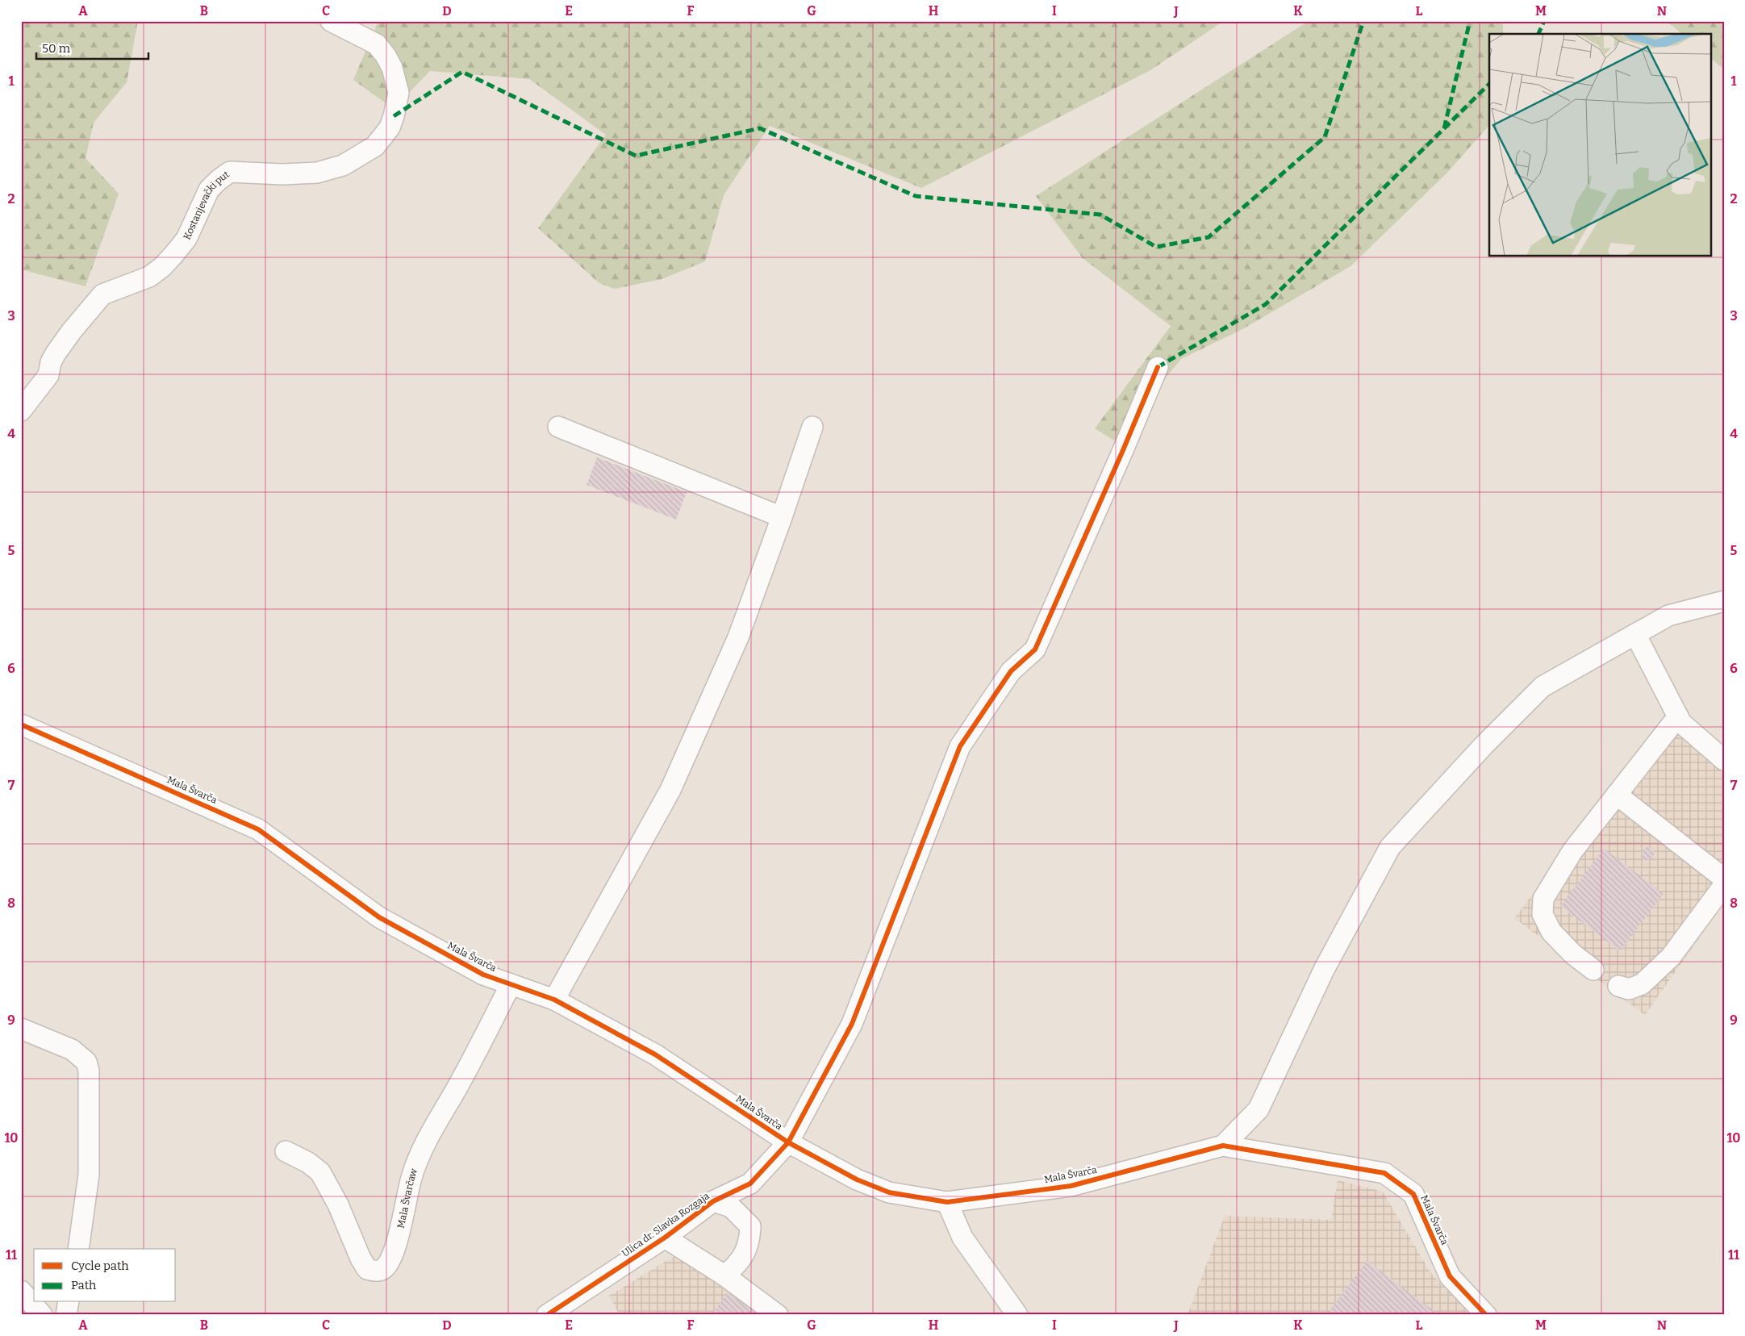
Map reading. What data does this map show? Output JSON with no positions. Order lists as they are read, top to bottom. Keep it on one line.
{"streets":{"street":["Kostanjevački put","Mala Švarča","Mala Švarčaw","Ulica dr. Slavka Rozgaja"]},"crossings":[["Mala Švarča","Mala Švarčaw"],["Mala Švarča","Ulica dr. Slavka Rozgaja"]],"legend":["Cycle path","Path"],"scale_bar":"50 m","grid":{"columns":["A","B","C","D","E","F","G","H","I","J","K","L","M","N"],"rows":["1","2","3","4","5","6","7","8","9","10","11"]}}
